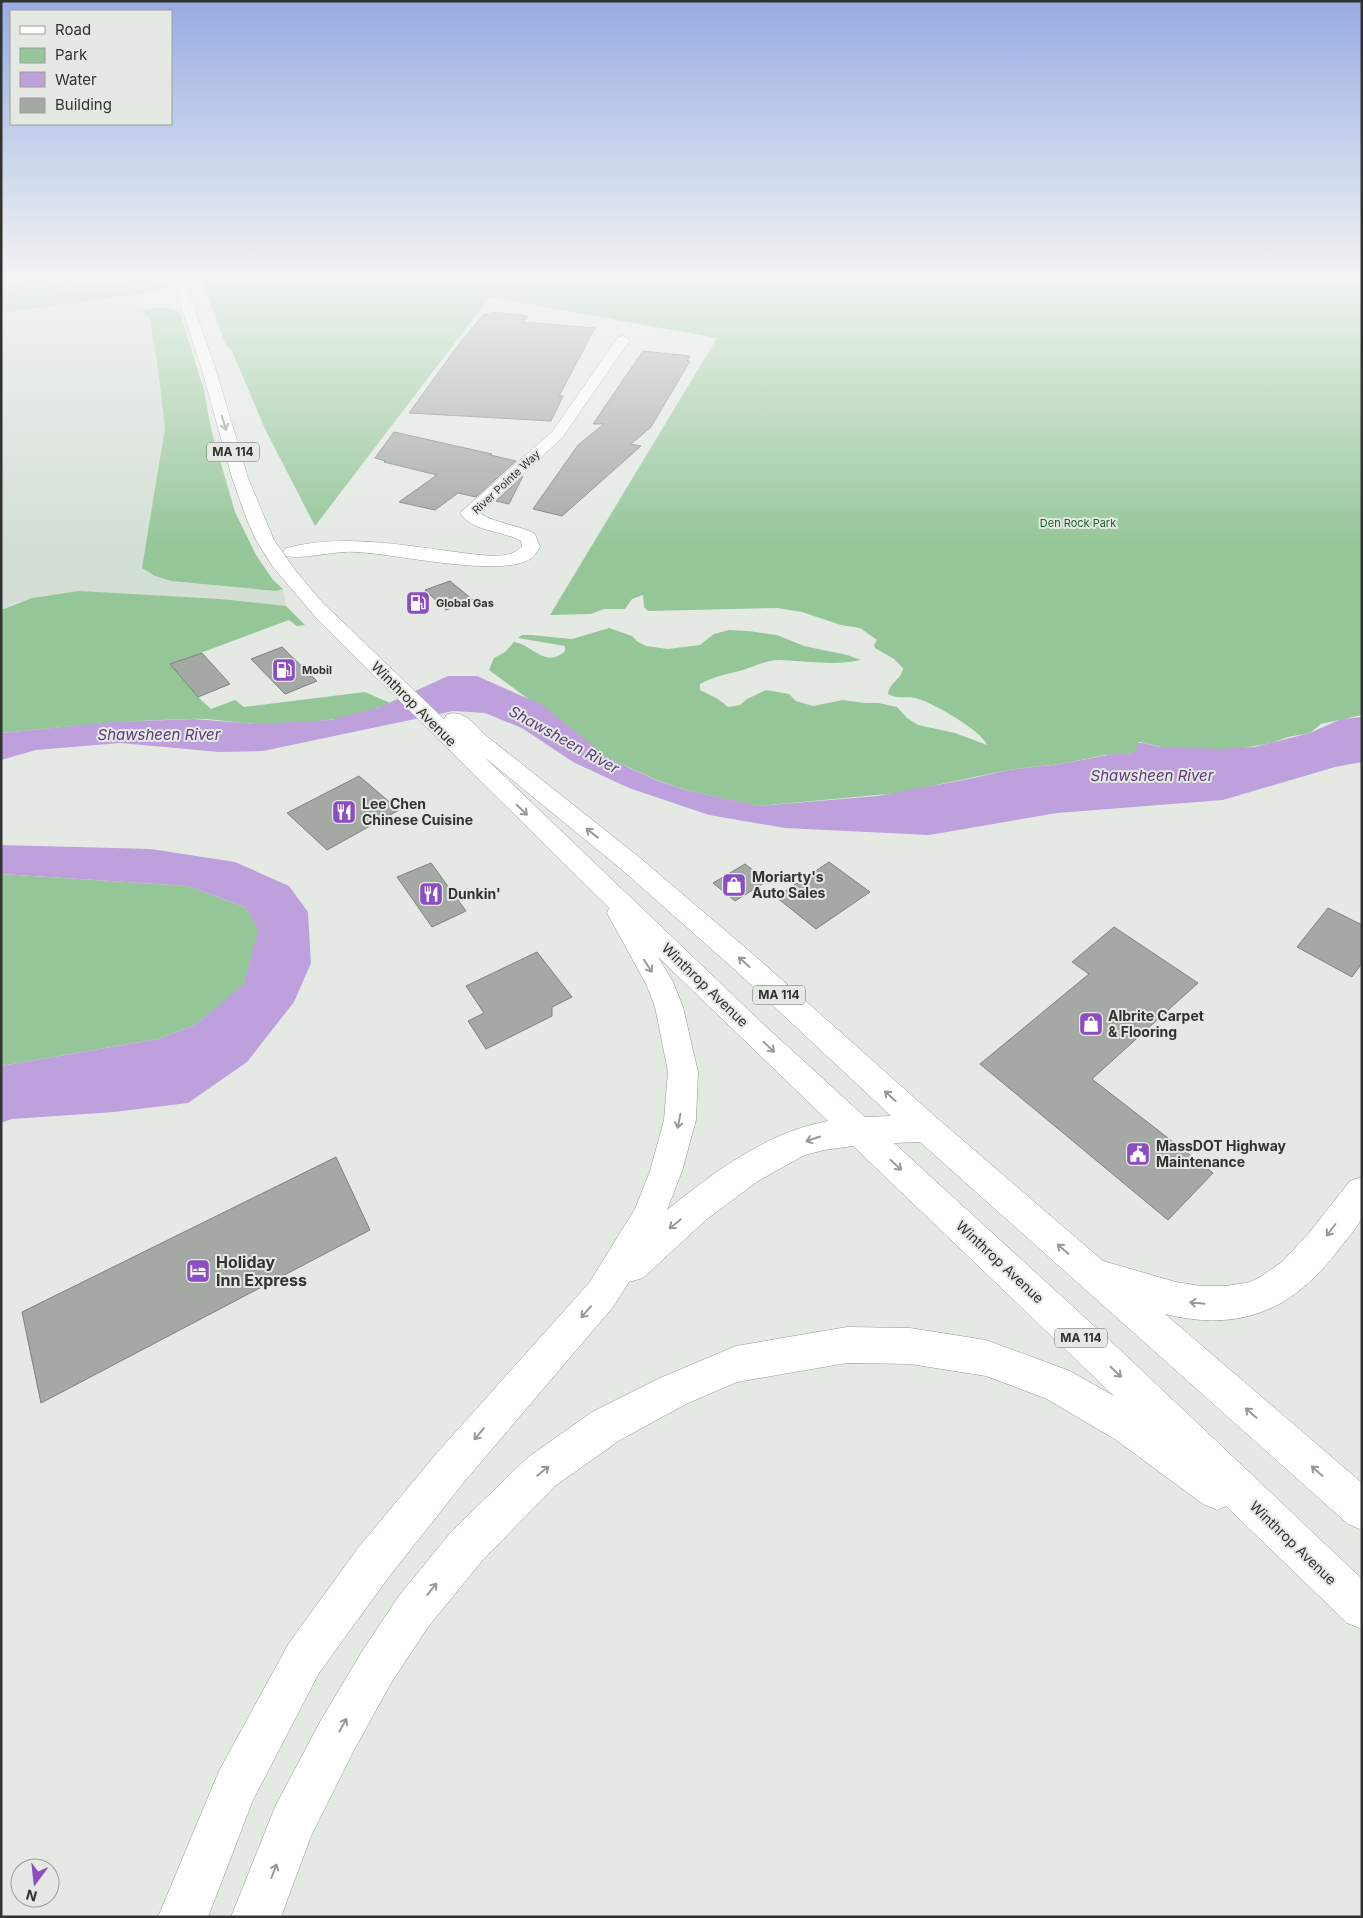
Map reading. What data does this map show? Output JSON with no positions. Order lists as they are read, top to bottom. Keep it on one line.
{"streets":{"main road":["MA 114","River Pointe Way","Winthrop Avenue"]},"crossings":[["River Pointe Way","Winthrop Avenue"]],"water":["Shawsheen River"],"parks":["Den Rock Park"],"places":{"fuel station":["Global Gas","Mobil"],"restaurant":["Lee Chen Chinese Cuisine","Dunkin'"],"shop":["Moriarty's Auto Sales","Albrite Carpet & Flooring"],"public building":["MassDOT Highway Maintenance"],"hotel":["Holiday Inn Express"]},"legend":["Road","Park","Water","Building"],"north":"bottom"}
